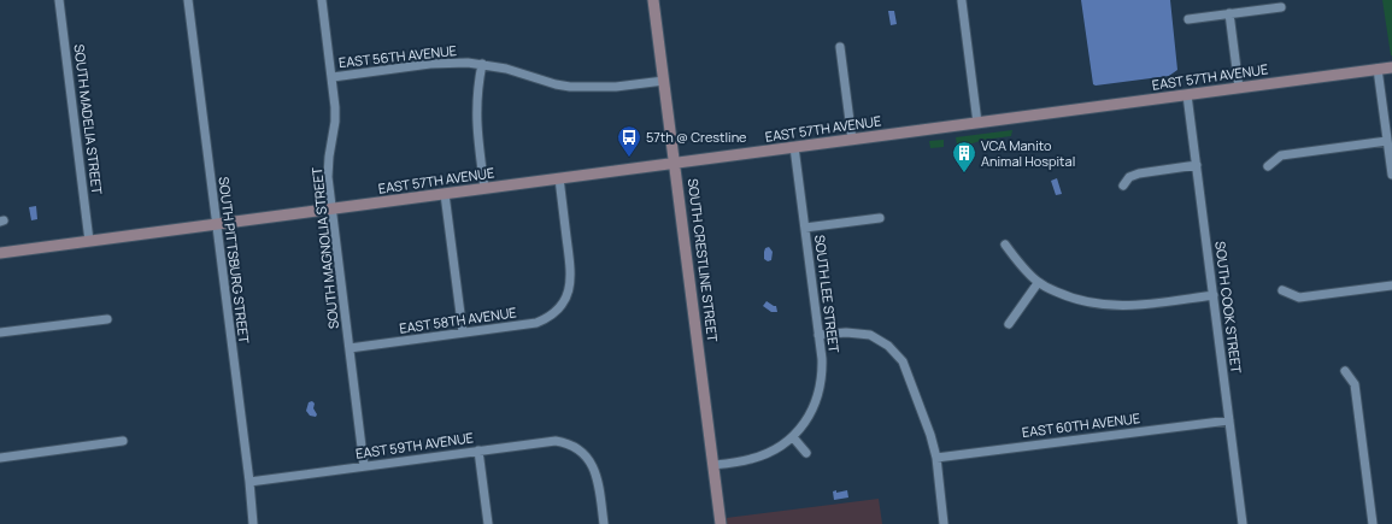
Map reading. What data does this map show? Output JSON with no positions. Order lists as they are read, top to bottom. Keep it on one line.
{"streets":{"main road":["EAST 57TH AVENUE","SOUTH CRESTLINE STREET"],"street":["EAST 56TH AVENUE","SOUTH MADELIA STREET","SOUTH MAGNOLIA STREET","SOUTH PITTSBURG STREET","SOUTH LEE STREET","SOUTH COOK STREET","EAST 58TH AVENUE","EAST 60TH AVENUE","EAST 59TH AVENUE"]},"crossings":[["EAST 56TH AVENUE","SOUTH MAGNOLIA STREET"],["EAST 56TH AVENUE","SOUTH CRESTLINE STREET"],["EAST 57TH AVENUE","SOUTH MADELIA STREET"],["EAST 57TH AVENUE","SOUTH MAGNOLIA STREET"],["EAST 57TH AVENUE","SOUTH PITTSBURG STREET"],["EAST 57TH AVENUE","SOUTH CRESTLINE STREET"],["EAST 57TH AVENUE","SOUTH LEE STREET"],["EAST 57TH AVENUE","SOUTH COOK STREET"],["EAST 57TH AVENUE","EAST 58TH AVENUE"],["SOUTH MAGNOLIA STREET","EAST 58TH AVENUE"],["SOUTH MAGNOLIA STREET","EAST 59TH AVENUE"],["SOUTH PITTSBURG STREET","EAST 59TH AVENUE"],["SOUTH CRESTLINE STREET","SOUTH LEE STREET"],["SOUTH COOK STREET","EAST 60TH AVENUE"]],"places":{"bus stop":["57th @ Crestline"],"building":["VCA Manito Animal Hospital"]}}
